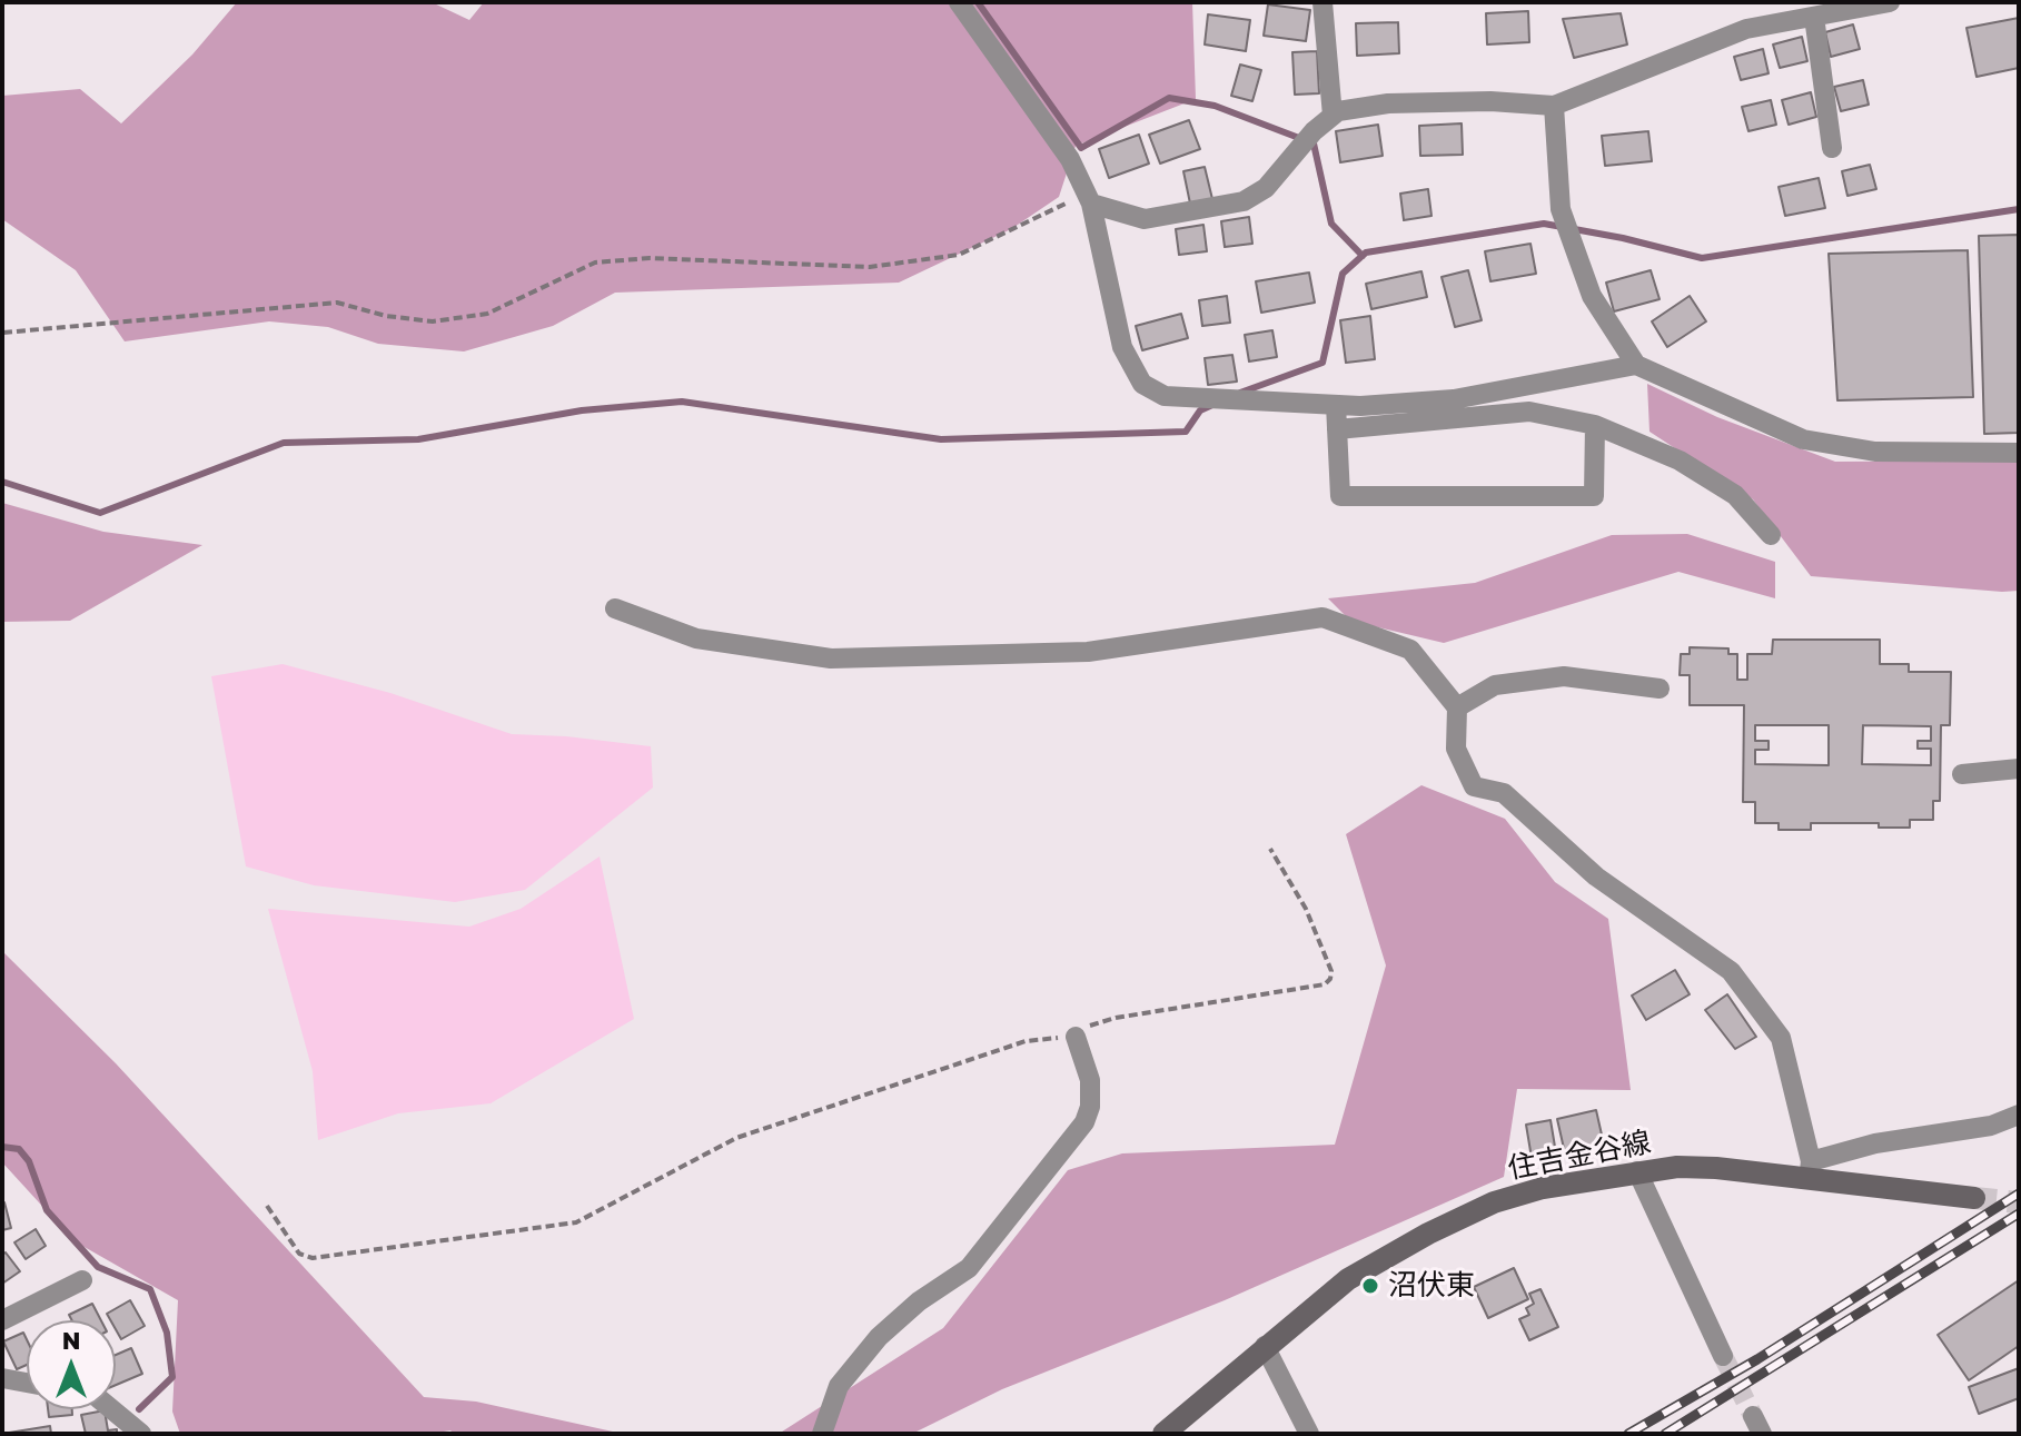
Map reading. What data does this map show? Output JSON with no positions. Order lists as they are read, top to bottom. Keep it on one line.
{"streets":{"main road":["住吉金谷線"]},"places":["沼伏東"],"north":"top"}
